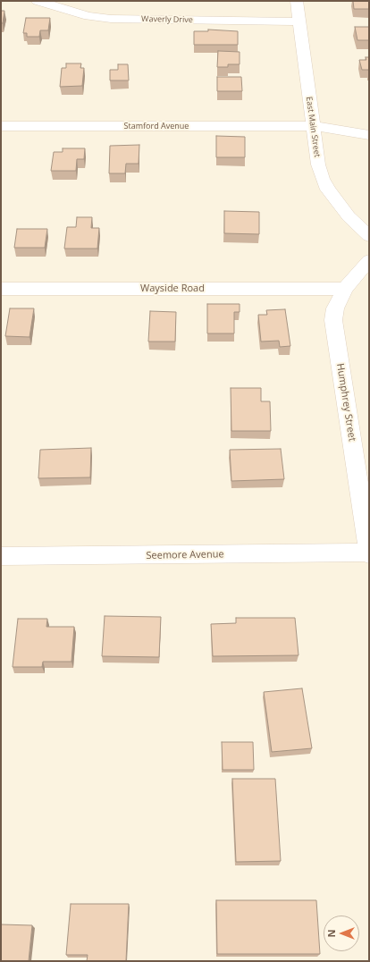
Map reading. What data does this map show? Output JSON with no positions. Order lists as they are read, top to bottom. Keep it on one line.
{"streets":{"street":["Waverly Drive","Stamford Avenue","East Main Street","Wayside Road","Humphrey Street","Seemore Avenue"]},"crossings":[["Waverly Drive","East Main Street"],["Stamford Avenue","East Main Street"],["Wayside Road","Humphrey Street"],["Humphrey Street","Seemore Avenue"]],"north":"left"}
